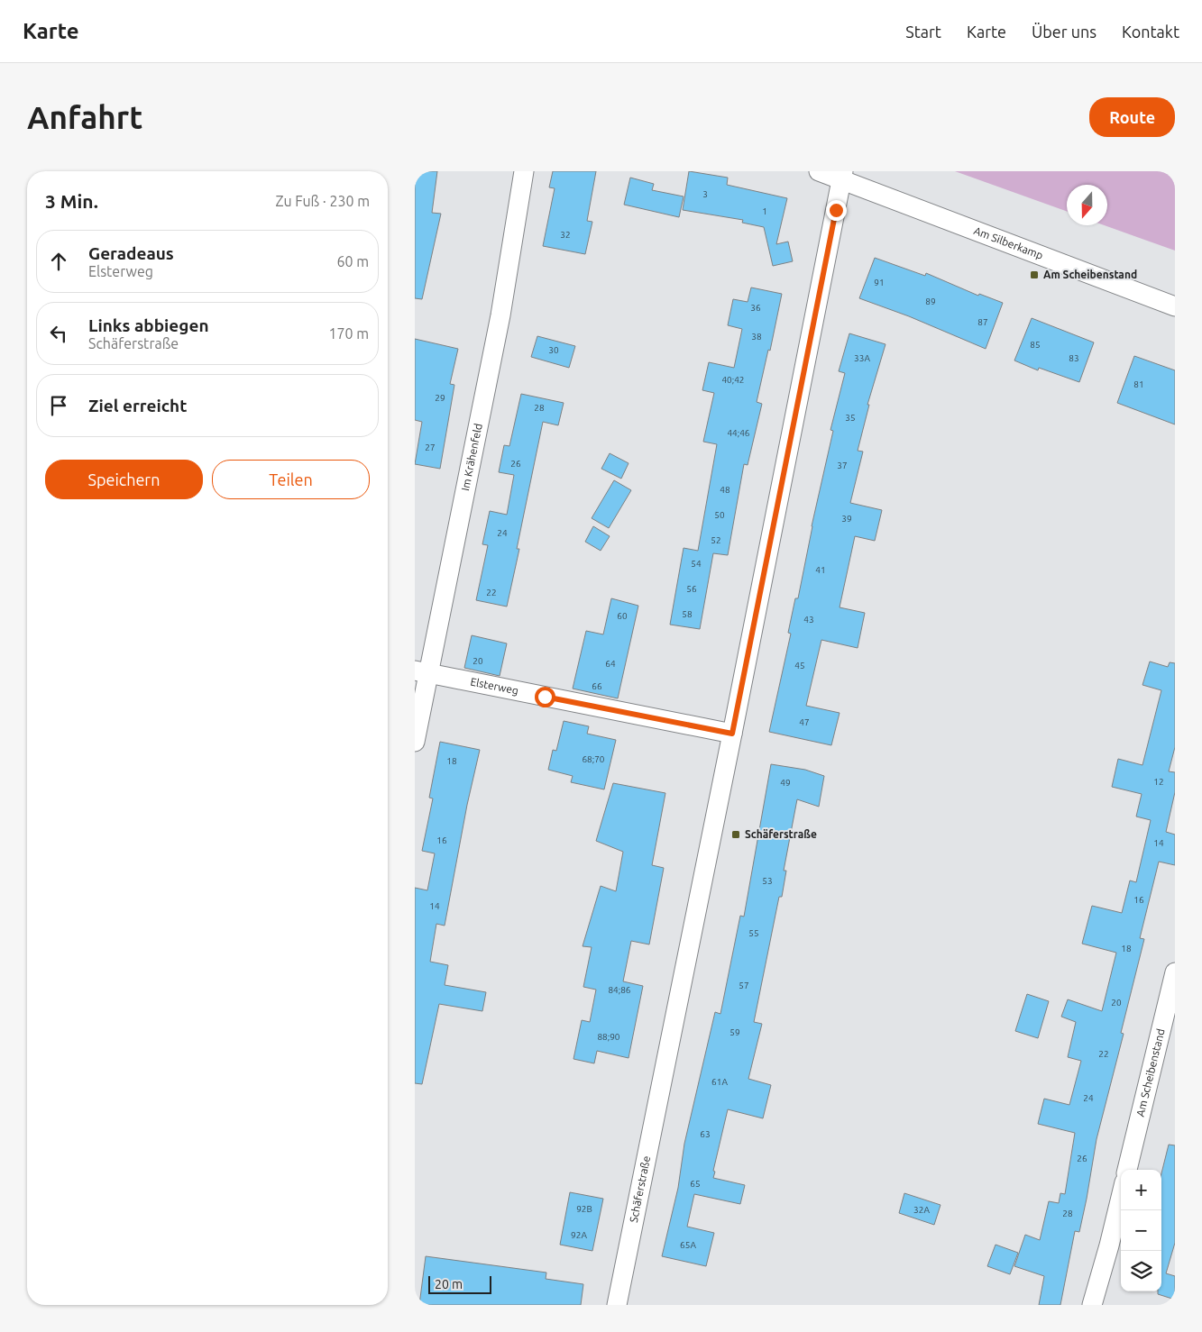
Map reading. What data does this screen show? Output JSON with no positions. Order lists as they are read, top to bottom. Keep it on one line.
{"streets":{"street":["Am Silberkamp","Im Krähenfeld","Elsterweg","Am Scheibenstand","Schäferstraße"]},"crossings":[["Am Silberkamp","Schäferstraße"],["Im Krähenfeld","Elsterweg"],["Elsterweg","Schäferstraße"]],"places":{"transit":["Am Scheibenstand","Schäferstraße"]},"house_numbers":["3","1","32","91","89","36","87","38","85","30","33A","83","40;42","81","29","28","35","44;46","27","26","37","48","50","39","24","52","54","41","56","22","58","60","43","20","64","45","66","47","68;70","18","12","49","16","14","53","16","14","55","18","57","84;86","20","59","88;90","22","61A","24","63","26","65","92B","32A","28","92A","65A"],"scale_bar":"20 m","north":"bottom","page":{"header":"Karte","nav":["Start","Karte","Über uns","Kontakt"],"buttons":["Route",["Speichern","Teilen"]],"title":"Anfahrt","heading":["3 Min.","Zu Fuß · 230 m"],"list":[["Geradeaus","Elsterweg","60 m"],["Links abbiegen","Schäferstraße","170 m"],"Ziel erreicht"],"map_buttons":["+","−"],"scale":"20 m"}}
